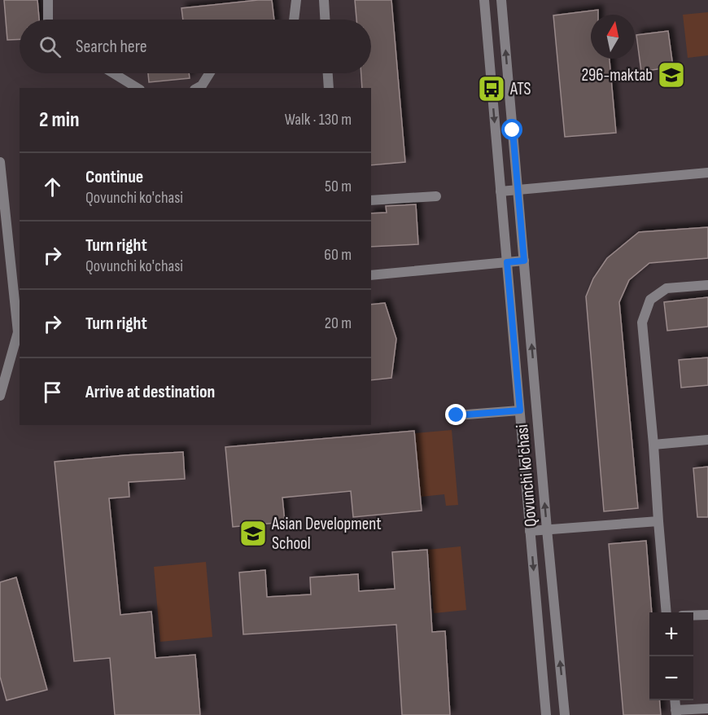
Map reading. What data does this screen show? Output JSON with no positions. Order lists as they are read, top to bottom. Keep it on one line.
{"streets":{"street":["Qovunchi ko'chasi"]},"places":{"school or university":["296-maktab","Asian Development School"],"bus stop":["ATS"]},"north":"top","page":{"search":"Search here","heading":["2 min","Walk · 130 m"],"list":[["Continue","Qovunchi ko'chasi","50 m"],["Turn right","Qovunchi ko'chasi","60 m"],["Turn right","20 m"],"Arrive at destination"],"map_buttons":["+","−"]}}
